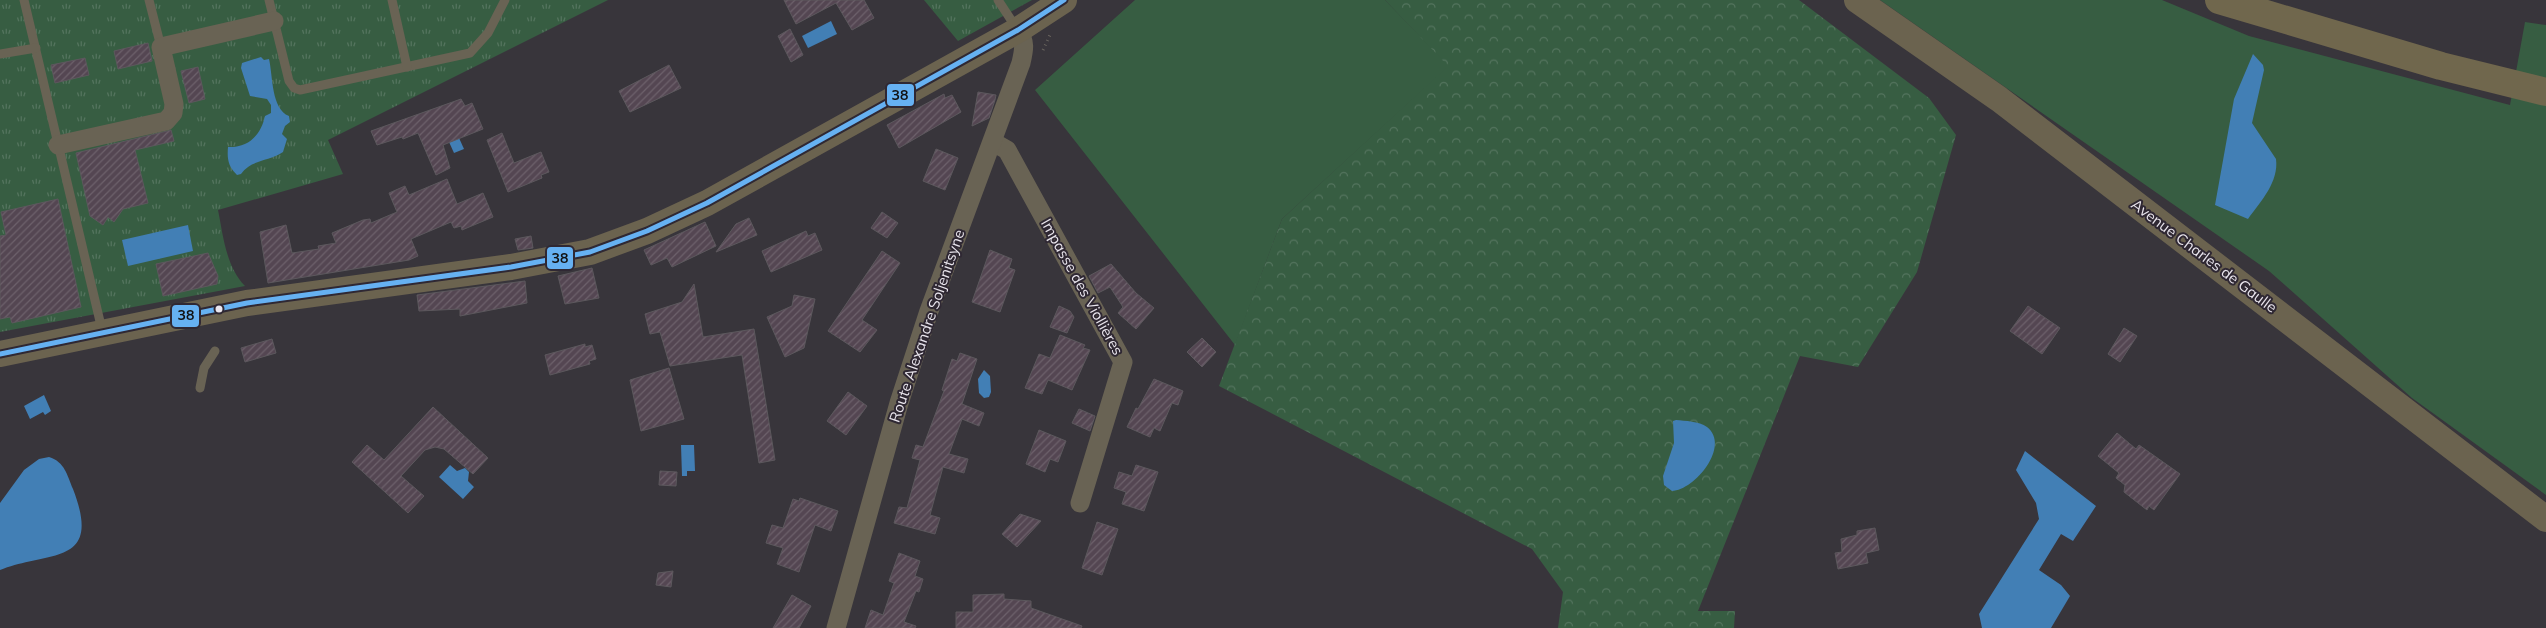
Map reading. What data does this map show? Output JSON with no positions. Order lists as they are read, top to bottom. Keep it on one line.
{"streets":{"street":["Avenue Charles de Gaulle","Impasse des Viollières","Route Alexandre Soljenitsyne"]},"crossings":[["Impasse des Viollières","Route Alexandre Soljenitsyne"]],"lines":["transit line 38"]}
